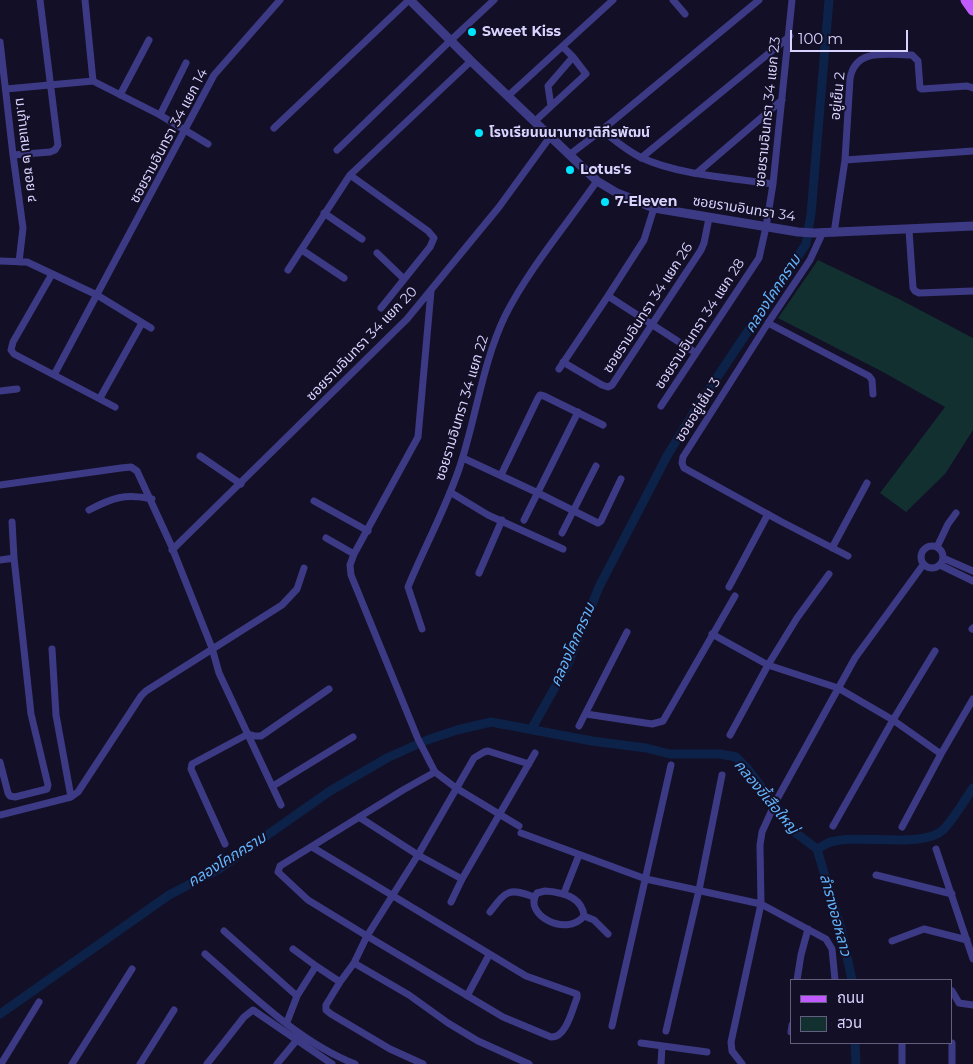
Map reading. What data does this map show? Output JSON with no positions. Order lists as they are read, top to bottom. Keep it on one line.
{"streets":{"street":["อยู่เย็น 2","ซอยรามอินทรา 34 แยก 23","ซอยรามอินทรา 34 แยก 14","ม.เก้าแสน ๒ ซอย ๔","ซอยรามอินทรา 34","ซอยรามอินทรา 34 แยก 26","ซอยรามอินทรา 34 แยก 28","ซอยรามอินทรา 34 แยก 20","ซอยรามอินทรา 34 แยก 22","ซอยอยู่เย็น 3"]},"crossings":[["ซอยรามอินทรา 34 แยก 23","ซอยรามอินทรา 34"],["ซอยรามอินทรา 34 แยก 23","ซอยรามอินทรา 34 แยก 28"],["ซอยรามอินทรา 34","ซอยรามอินทรา 34 แยก 26"],["ซอยรามอินทรา 34","ซอยรามอินทรา 34 แยก 28"],["ซอยรามอินทรา 34","ซอยรามอินทรา 34 แยก 20"],["ซอยรามอินทรา 34","ซอยรามอินทรา 34 แยก 22"],["ซอยรามอินทรา 34","ซอยอยู่เย็น 3"]],"water":["คลองโคกคราม","คลองขี้เสือใหญ่","ลำรางออหลาว"],"places":["Sweet Kiss","โรงเรียนนนานาชาติกีรพัฒน์","Lotus's","7-Eleven"],"legend":["ถนน","สวน"],"scale_bar":"100 m"}
